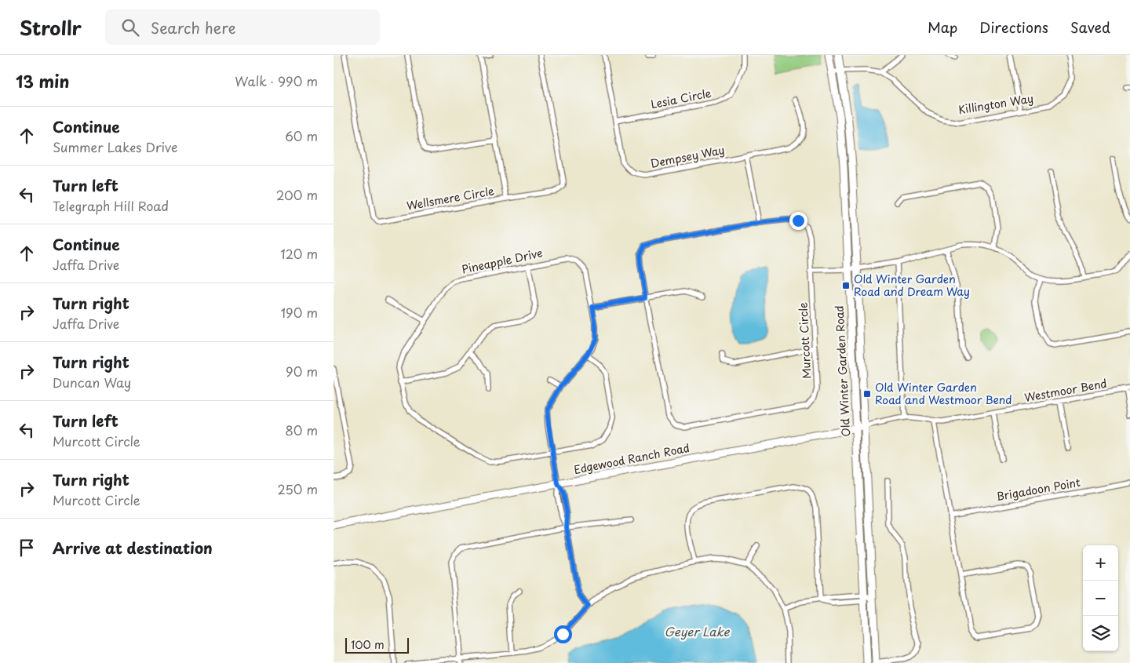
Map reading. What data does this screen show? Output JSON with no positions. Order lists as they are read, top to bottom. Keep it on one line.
{"streets":{"main road":["Old Winter Garden Road","Edgewood Ranch Road"],"street":["Lesia Circle","Killington Way","Dempsey Way","Wellsmere Circle","Pineapple Drive","Murcott Circle","Westmoor Bend","Brigadoon Point"]},"crossings":[["Lesia Circle","Dempsey Way"],["Killington Way","Old Winter Garden Road"],["Pineapple Drive","Edgewood Ranch Road"],["Old Winter Garden Road","Westmoor Bend"],["Old Winter Garden Road","Edgewood Ranch Road"],["Westmoor Bend","Edgewood Ranch Road"]],"water":["Geyer Lake"],"places":{"transit":["Old Winter Garden Road and Dream Way","Old Winter Garden Road and Westmoor Bend"]},"scale_bar":"100 m","page":{"header":"Strollr","search":"Search here","nav":["Map","Directions","Saved"],"heading":["13 min","Walk · 990 m"],"list":[["Continue","Summer Lakes Drive","60 m"],["Turn left","Telegraph Hill Road","200 m"],["Continue","Jaffa Drive","120 m"],["Turn right","Jaffa Drive","190 m"],["Turn right","Duncan Way","90 m"],["Turn left","Murcott Circle","80 m"],["Turn right","Murcott Circle","250 m"],"Arrive at destination"],"map_buttons":["+","−"],"scale":"100 m"}}
